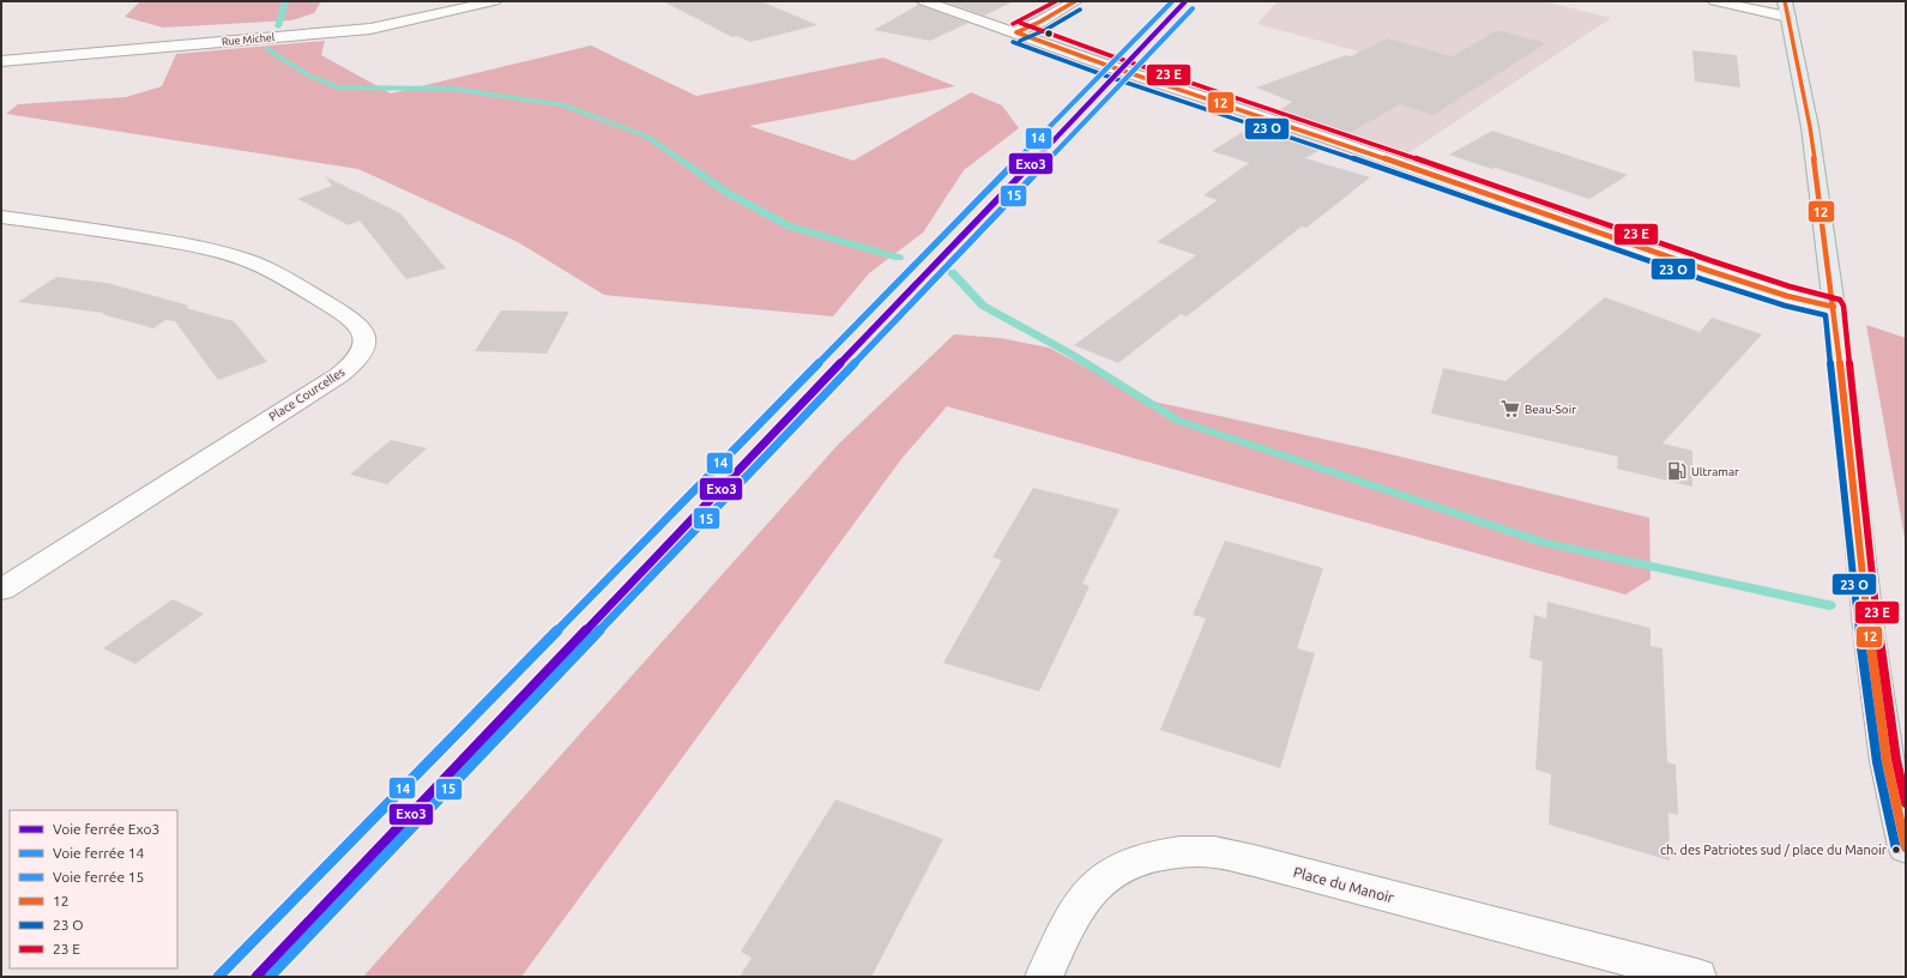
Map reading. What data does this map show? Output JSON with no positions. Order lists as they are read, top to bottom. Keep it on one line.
{"streets":{"street":["Rue Michel","Place Courcelles","Place du Manoir"]},"places":{"supermarket":["Beau-Soir"],"fuel station":["Ultramar"],"other":["ch. des Patriotes sud / place du Manoir"]},"lines":["rail line Exo3","rail line 14","transit line 12","rail line 15"],"legend":["Voie ferrée Exo3","Voie ferrée 14","Voie ferrée 15","12","23 O","23 E"]}
